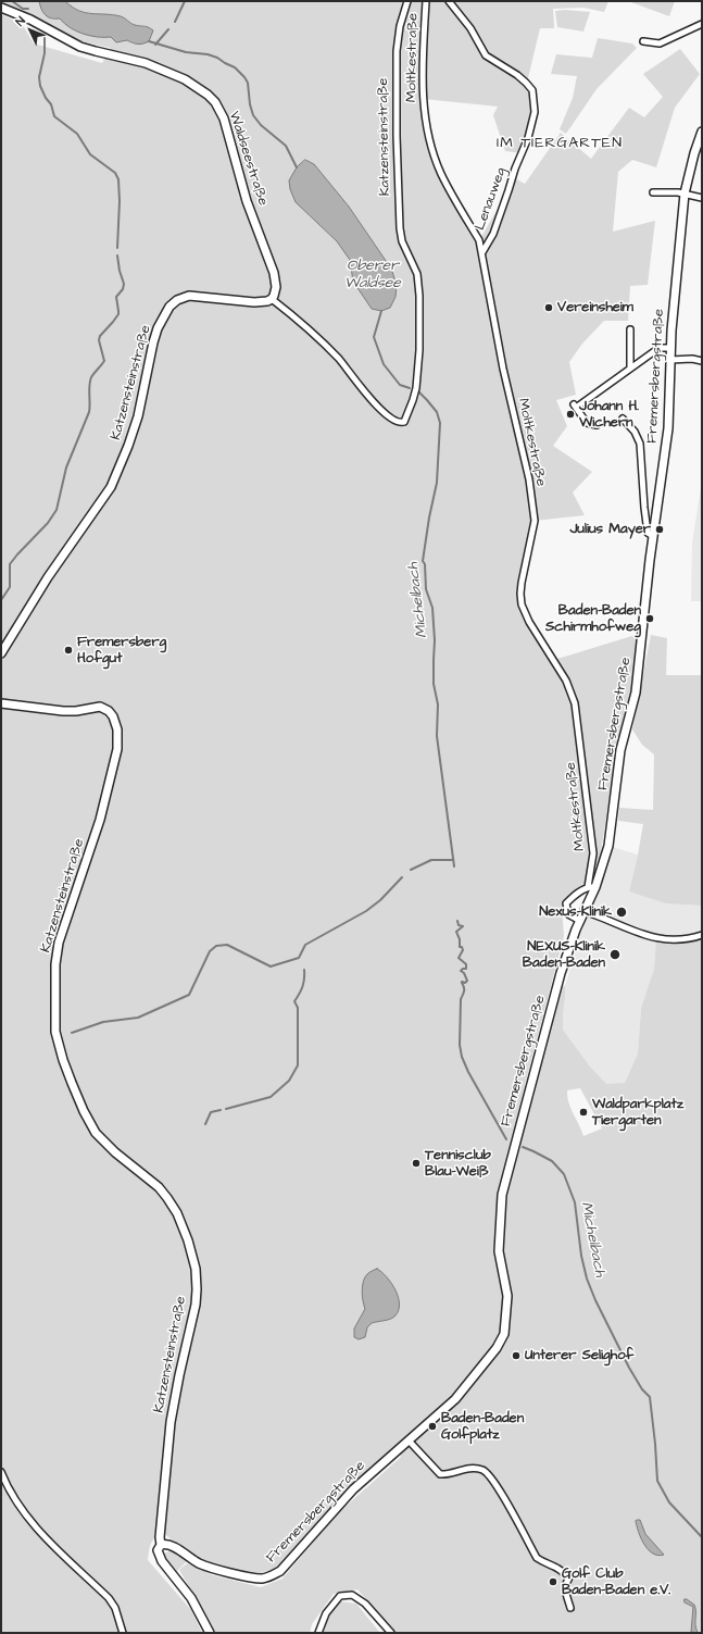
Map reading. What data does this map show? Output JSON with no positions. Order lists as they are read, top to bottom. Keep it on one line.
{"streets":{"street":["Moltkestraße","Katzensteinstraße","Waldseestraße","Lenauweg","Fremersbergstraße"]},"crossings":[["Moltkestraße","Lenauweg"],["Moltkestraße","Fremersbergstraße"],["Katzensteinstraße","Waldseestraße"],["Katzensteinstraße","Fremersbergstraße"]],"districts":["IM TIERGARTEN"],"water":["Oberer Waldsee","Michelbach"],"places":["Vereinsheim","Johann H. Wichern","Julius Mayer","Baden-Baden Schirmhofweg","Fremersberg Hofgut","Nexus-Klinik","NEXUS-Klinik Baden-Baden","Waldparkplatz Tiergarten","Tennisclub Blau-Weiß","Unterer Selighof","Baden-Baden Golfplatz","Golf Club Baden-Baden e.V."],"north":"top left"}
